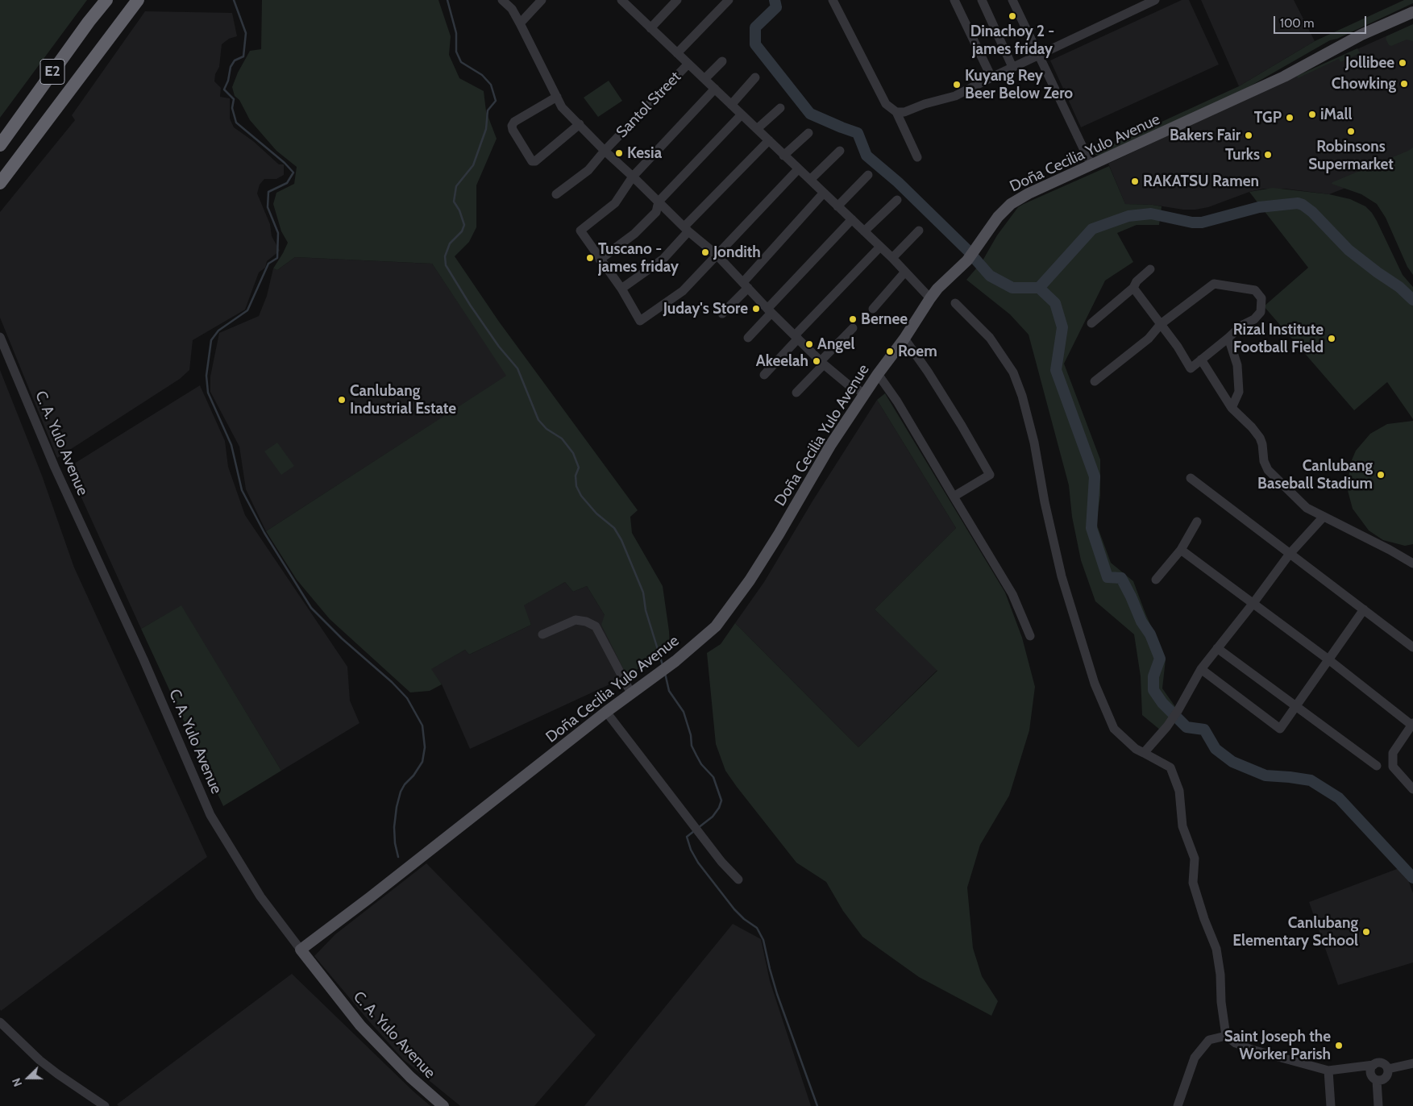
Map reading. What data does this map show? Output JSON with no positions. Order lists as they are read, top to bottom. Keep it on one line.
{"streets":{"highway":["E2"],"main road":["Doña Cecilia Yulo Avenue","C. A. Yulo Avenue"],"street":["Santol Street"]},"crossings":[["Doña Cecilia Yulo Avenue","C. A. Yulo Avenue"]],"places":["Dinachoy 2 - james friday","Jollibee","Chowking","Kuyang Rey Beer Below Zero","iMall","TGP","Robinsons Supermarket","Bakers Fair","Kesia","Turks","RAKATSU Ramen","Jondith","Tuscano - james friday","Juday's Store","Bernee","Rizal Institute Football Field","Angel","Roem","Akeelah","Canlubang Industrial Estate","Canlubang Baseball Stadium","Canlubang Elementary School","Saint Joseph the Worker Parish"],"scale_bar":"100 m","north":"left"}
